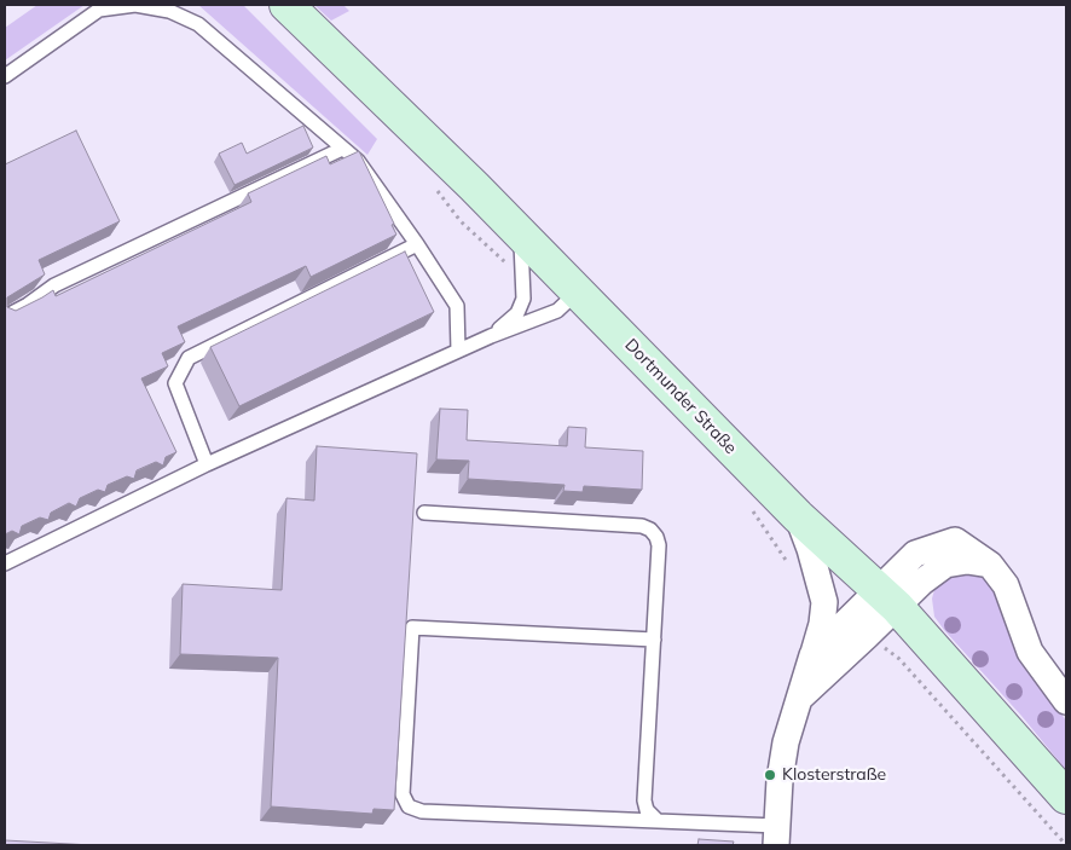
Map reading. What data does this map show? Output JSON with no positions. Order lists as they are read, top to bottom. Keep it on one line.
{"streets":{"main road":["Dortmunder Straße"]},"places":["Klosterstraße"]}
